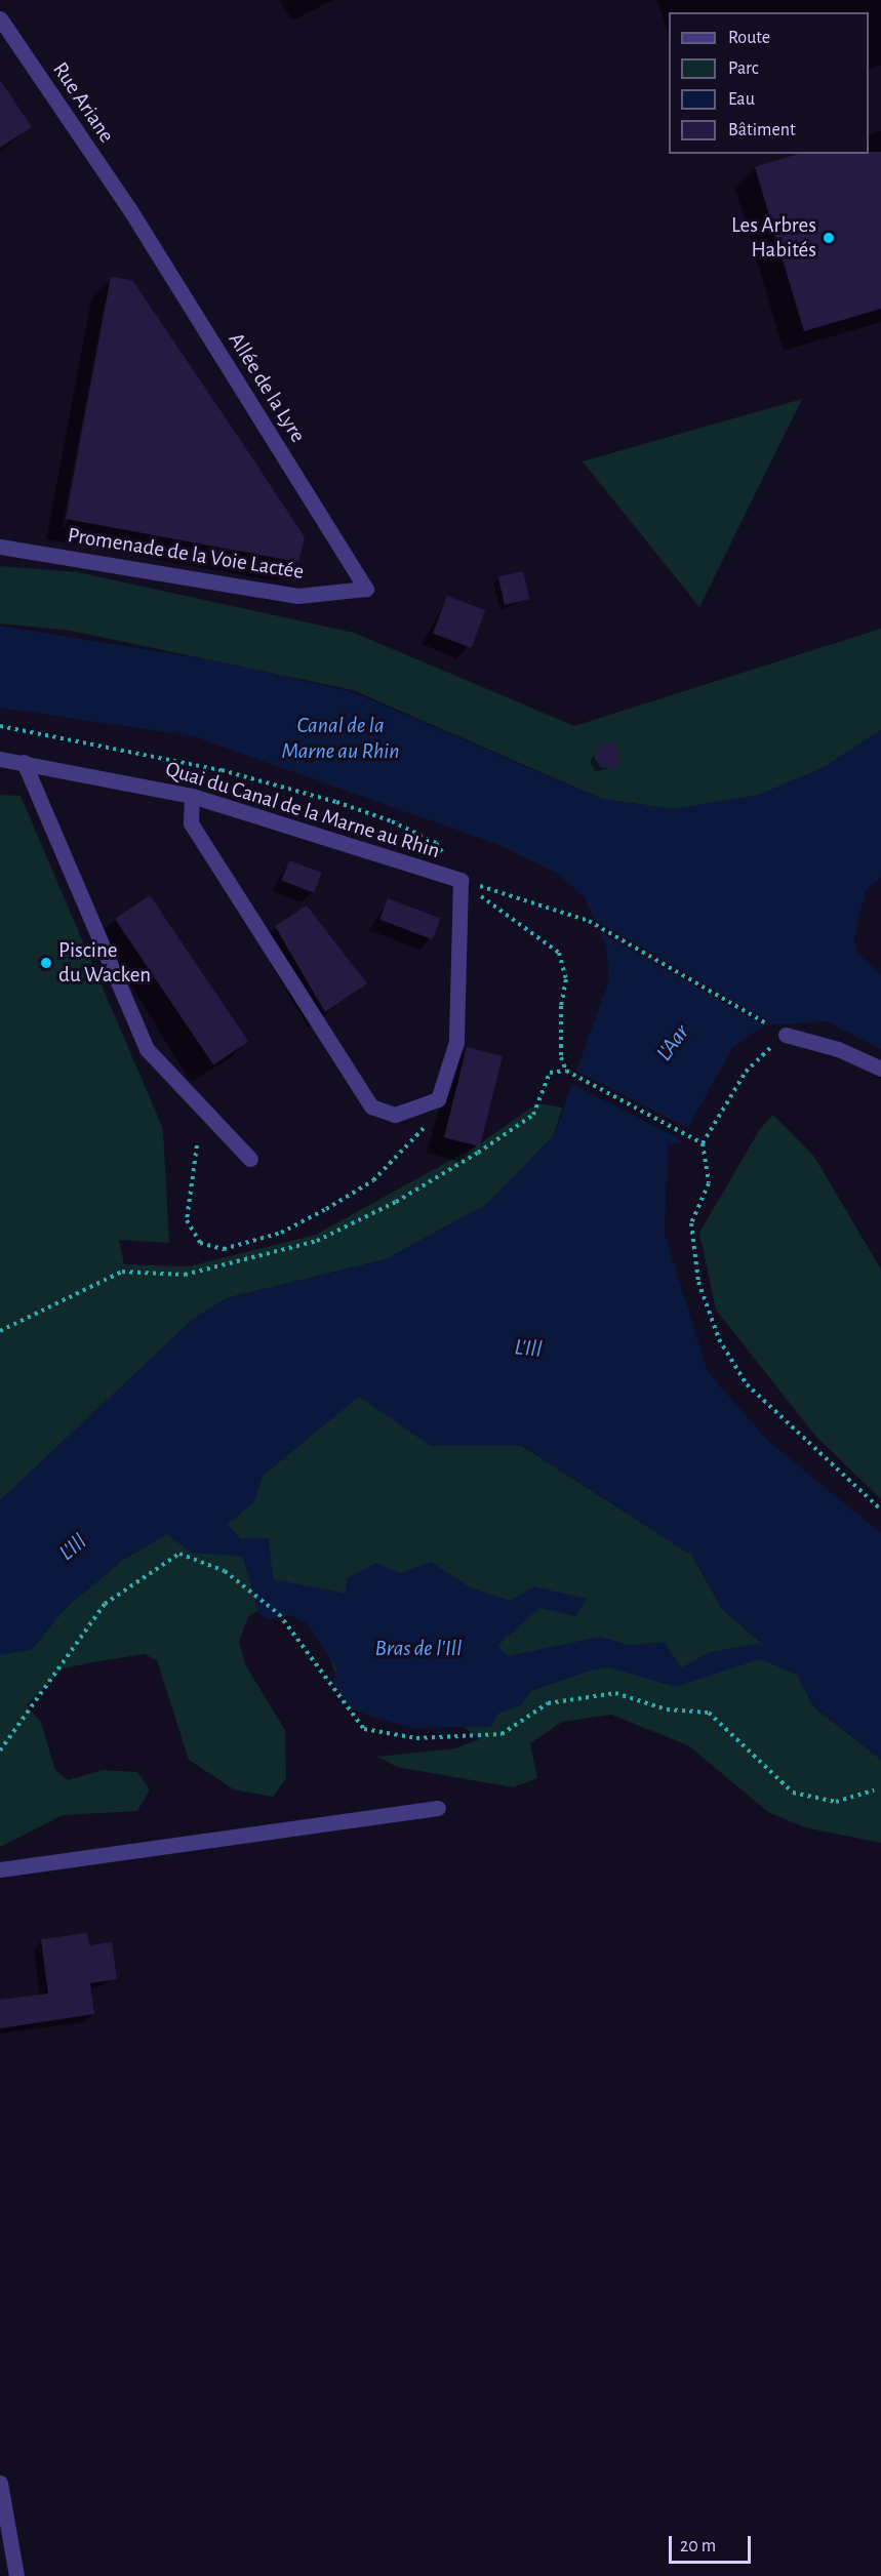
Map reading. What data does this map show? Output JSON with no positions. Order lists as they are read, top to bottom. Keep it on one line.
{"streets":{"street":["Rue Ariane","Allée de la Lyre","Promenade de la Voie Lactée","Quai du Canal de la Marne au Rhin"]},"crossings":[["Rue Ariane","Allée de la Lyre"],["Allée de la Lyre","Promenade de la Voie Lactée"]],"water":["Canal de la Marne au Rhin","L'Aar","L'Ill","Bras de l'Ill"],"places":["Les Arbres Habités","Piscine du Wacken"],"legend":["Route","Parc","Eau","Bâtiment"],"scale_bar":"20 m"}
